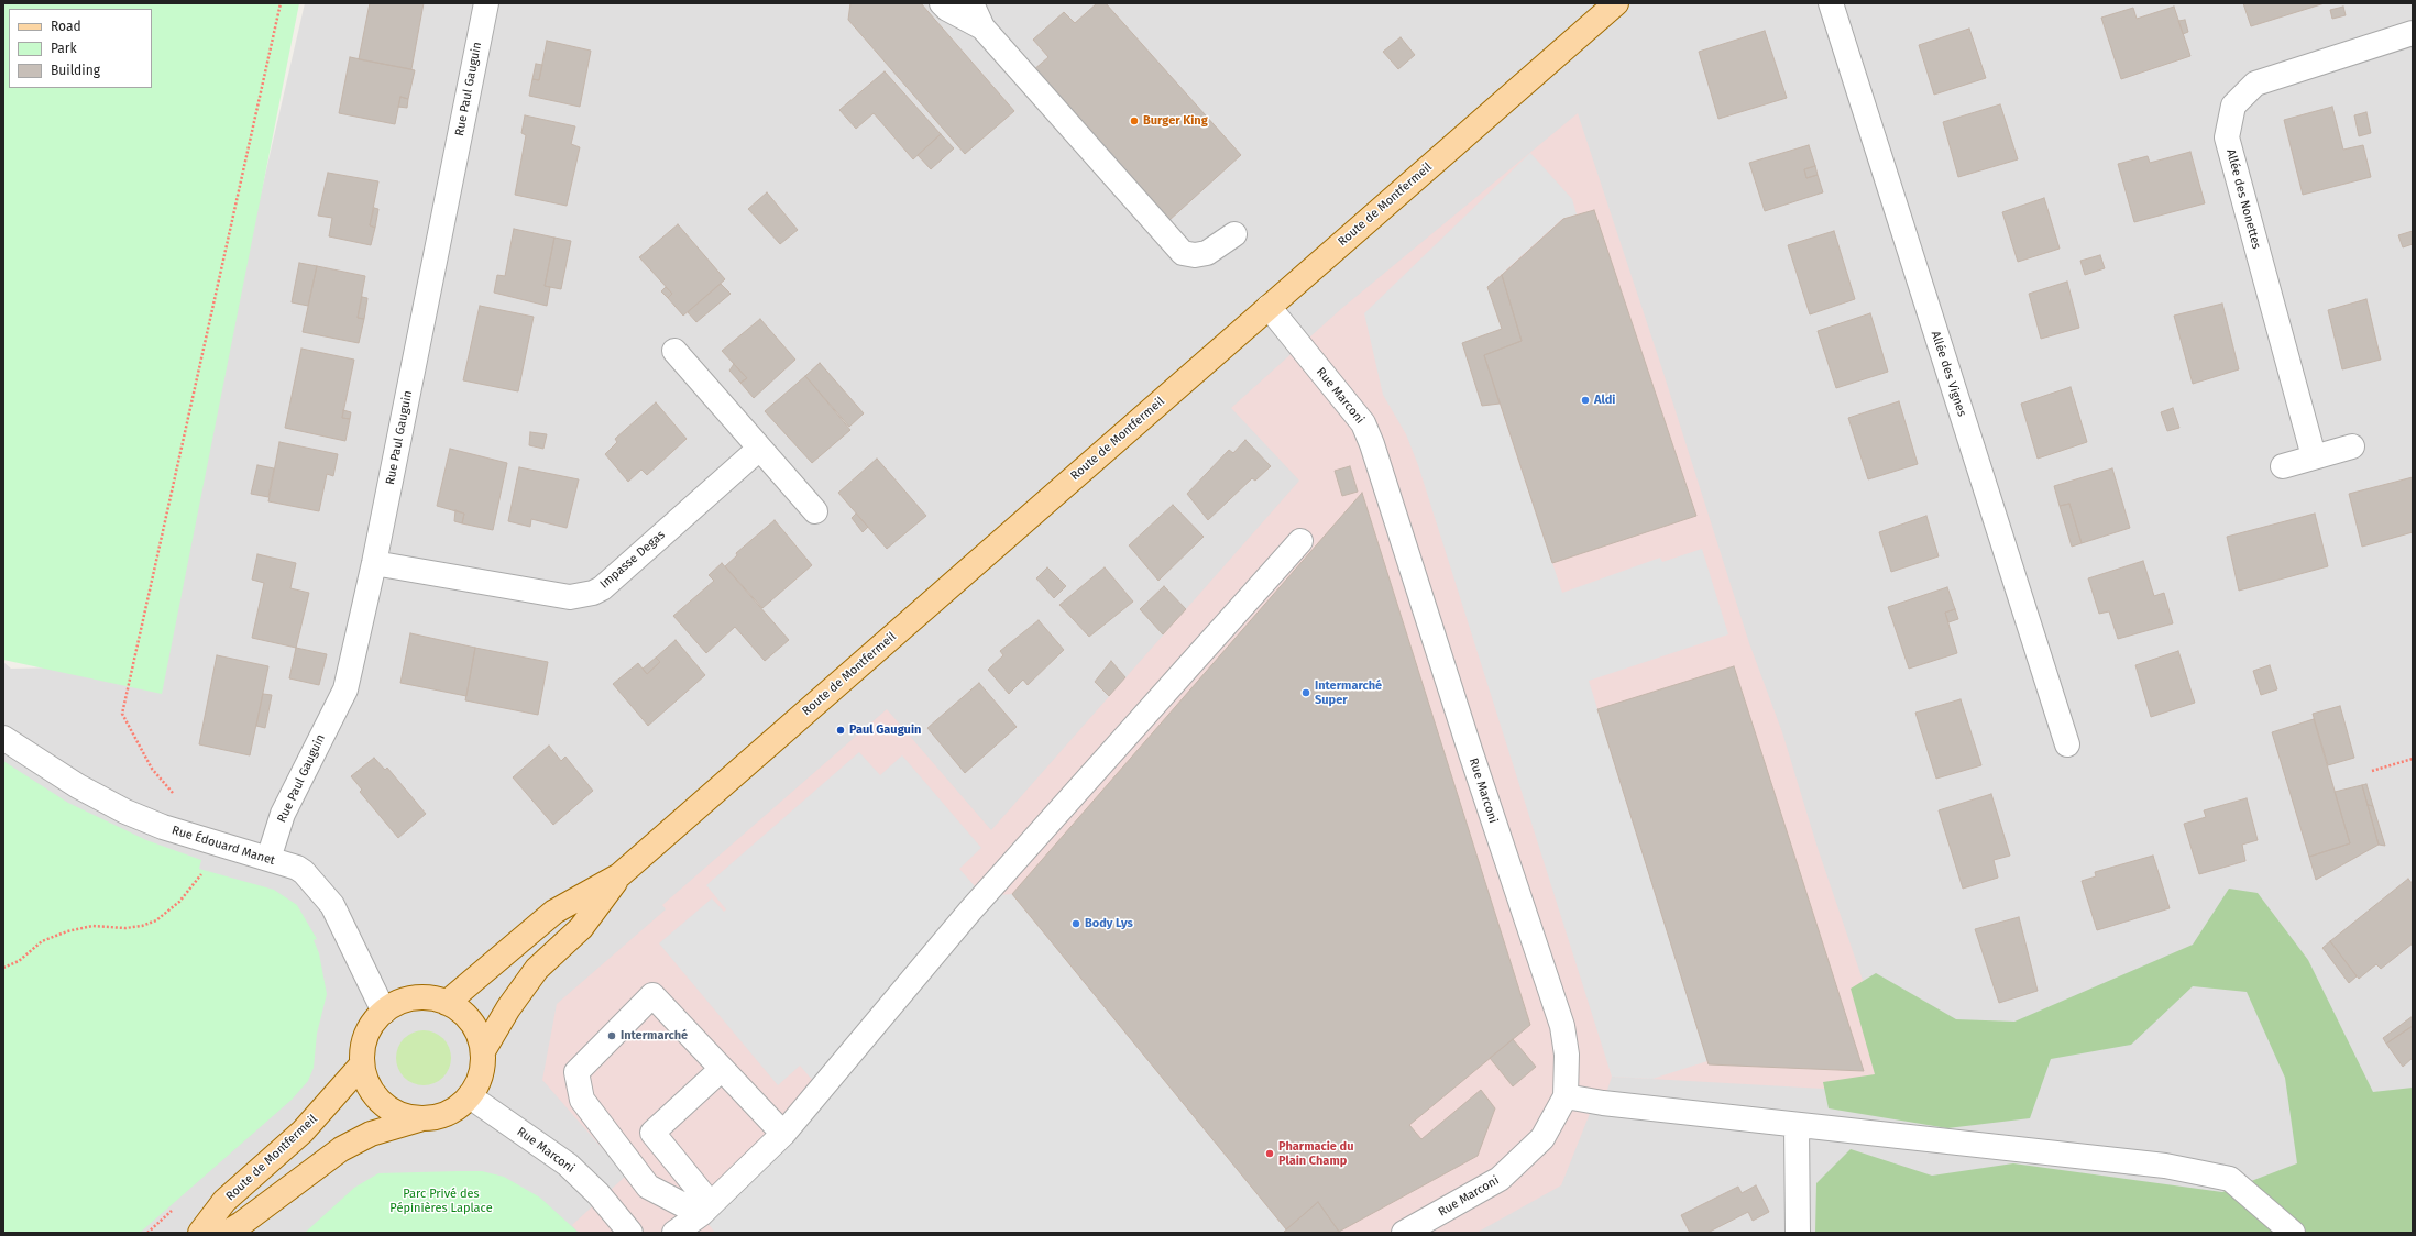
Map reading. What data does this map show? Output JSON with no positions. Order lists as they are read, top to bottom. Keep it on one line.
{"streets":{"main road":["Route de Montfermeil"],"street":["Rue Paul Gauguin","Allée des Nonettes","Allée des Vignes","Rue Marconi","Impasse Degas","Rue Édouard Manet"]},"crossings":[["Rue Paul Gauguin","Impasse Degas"],["Rue Paul Gauguin","Rue Édouard Manet"],["Route de Montfermeil","Rue Marconi"],["Route de Montfermeil","Rue Édouard Manet"],["Rue Marconi","Rue Édouard Manet"]],"parks":["Parc Privé des Pépinières Laplace"],"places":["Burger King","Aldi","Intermarché Super","Paul Gauguin","Body Lys","Intermarché","Pharmacie du Plain Champ"],"legend":["Road","Park","Building"]}
